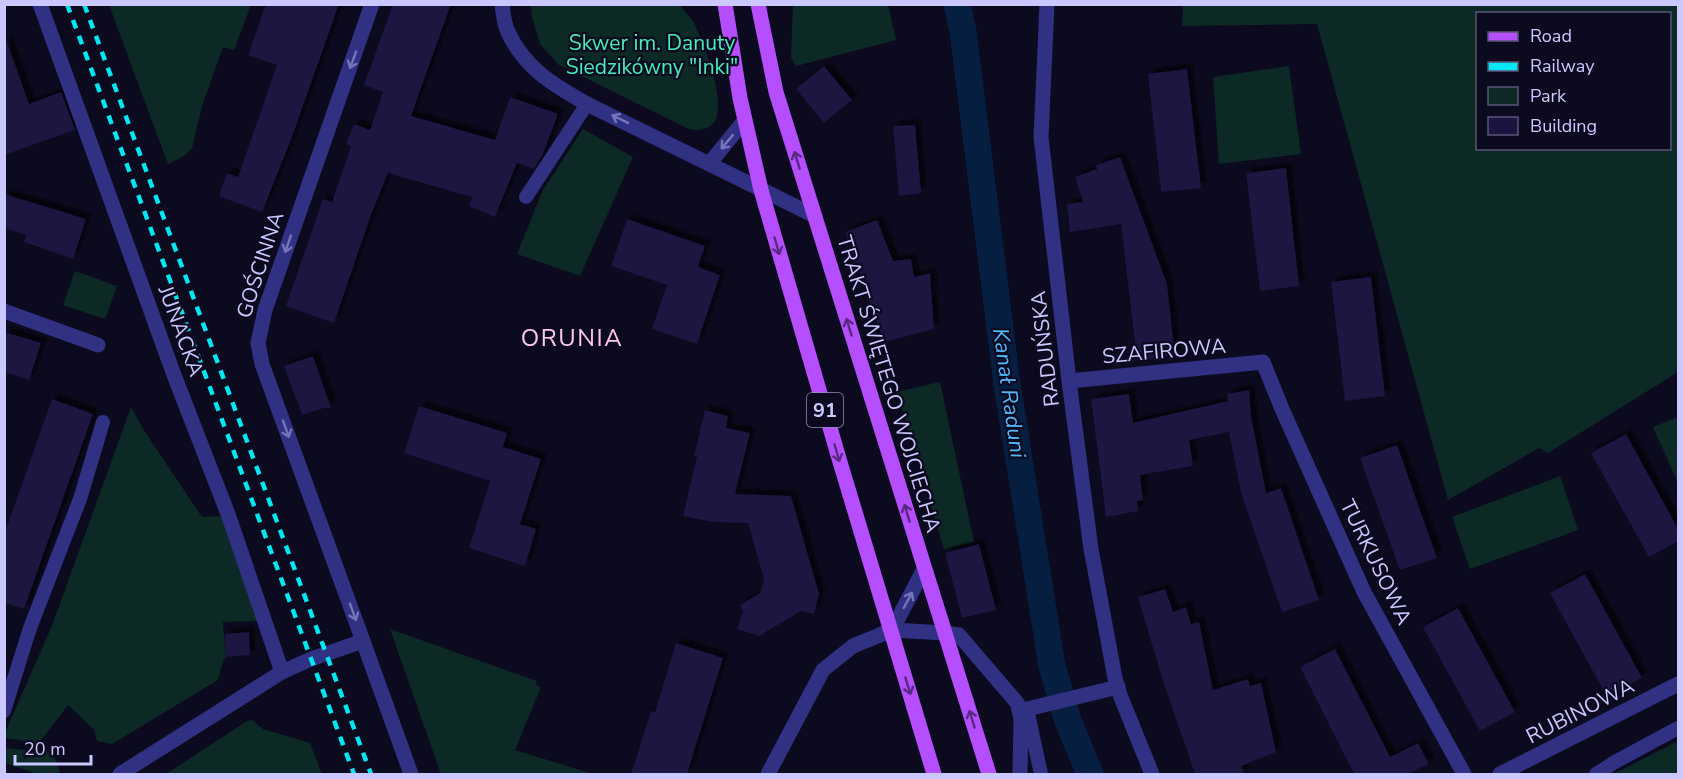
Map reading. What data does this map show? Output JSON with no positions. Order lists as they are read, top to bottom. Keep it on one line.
{"streets":{"main road":["TRAKT ŚWIĘTEGO WOJCIECHA","91"],"street":["GOŚCINNA","JUNACKA","RADUŃSKA","SZAFIROWA","TURKUSOWA","RUBINOWA"]},"crossings":[["RADUŃSKA","SZAFIROWA"],["SZAFIROWA","TURKUSOWA"]],"one_way":["GOŚCINNA"],"districts":["ORUNIA"],"water":["Kanał Raduni"],"parks":["Skwer im. Danuty Siedzikówny \"Inki\""],"legend":["Road","Railway","Park","Building"],"scale_bar":"20 m"}
